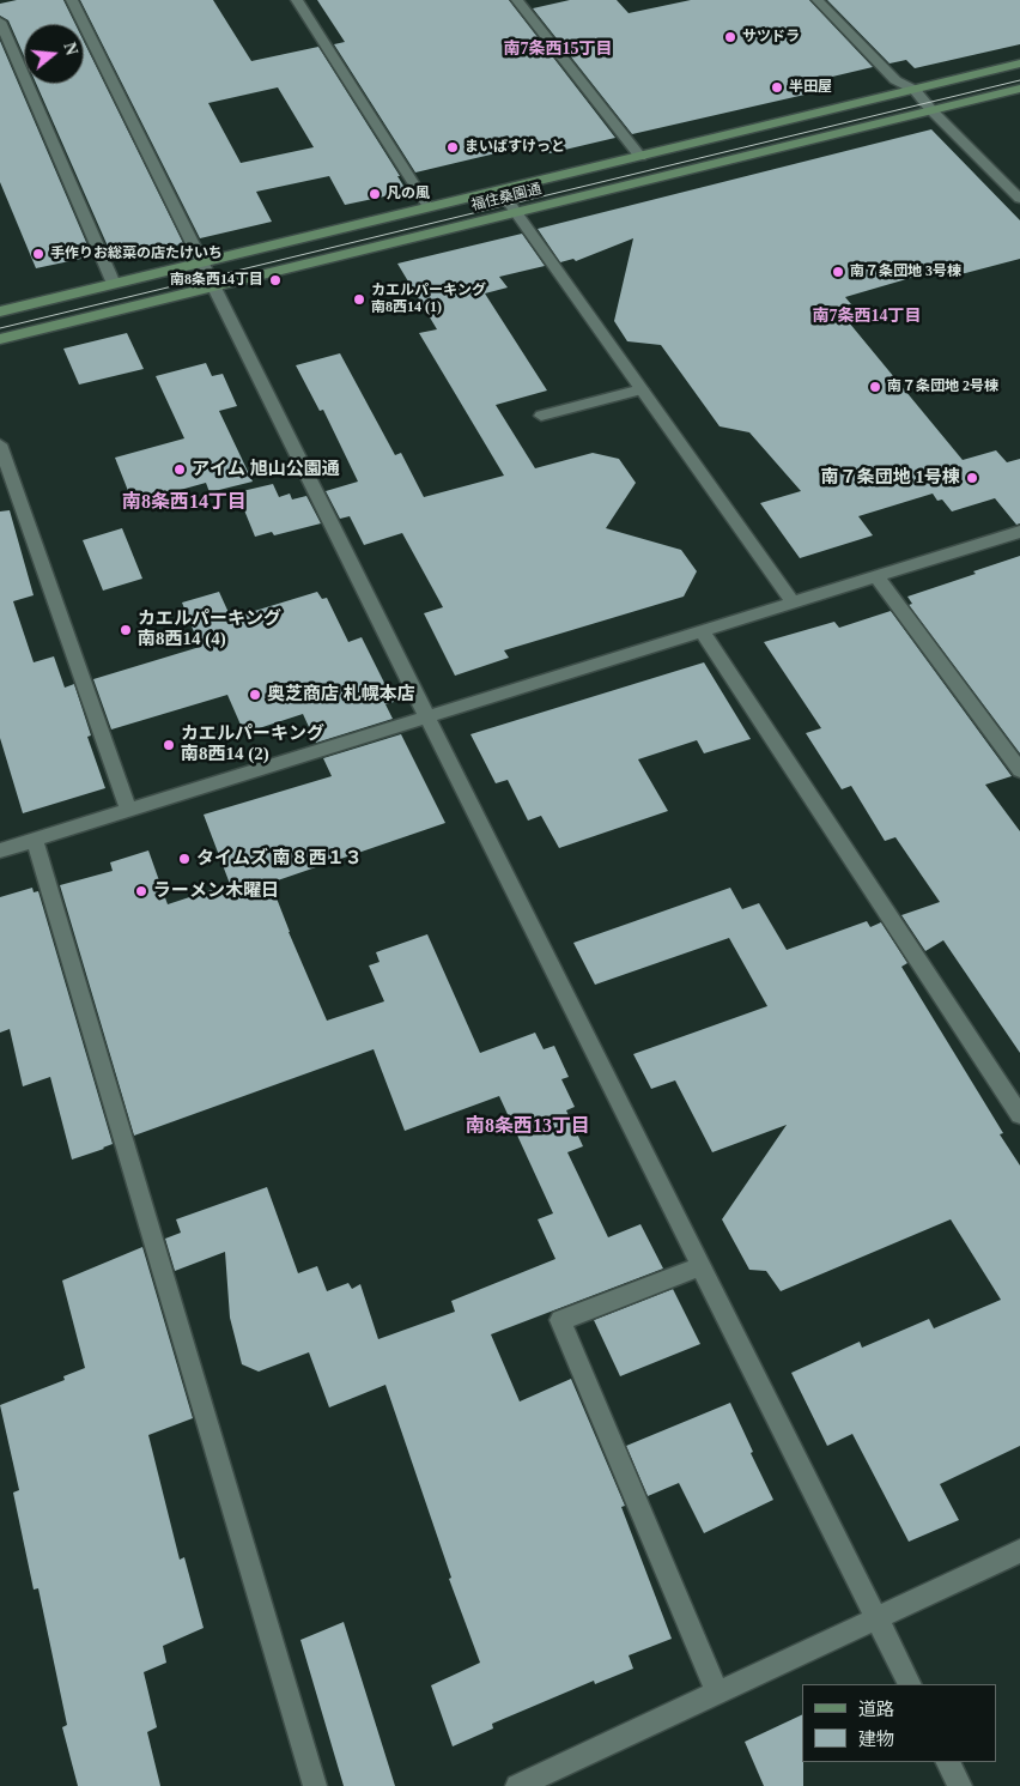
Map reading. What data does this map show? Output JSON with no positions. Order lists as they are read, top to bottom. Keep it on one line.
{"streets":{"street":["福住桑園通"]},"districts":["南7条西15丁目","南7条西14丁目","南8条西14丁目","南8条西13丁目"],"places":["サツドラ","半田屋","まいばすけっと","凡の風","手作りお総菜の店たけいち","南７条団地 3号棟","南8条西14丁目","カエルパーキング 南8西14 (1)","南７条団地 2号棟","アイム 旭山公園通","南７条団地 1号棟","カエルパーキング 南8西14 (4)","奥芝商店 札幌本店","カエルパーキング 南8西14 (2)","タイムズ 南８西１３","ラーメン木曜日"],"legend":["道路","建物"],"north":"right"}
